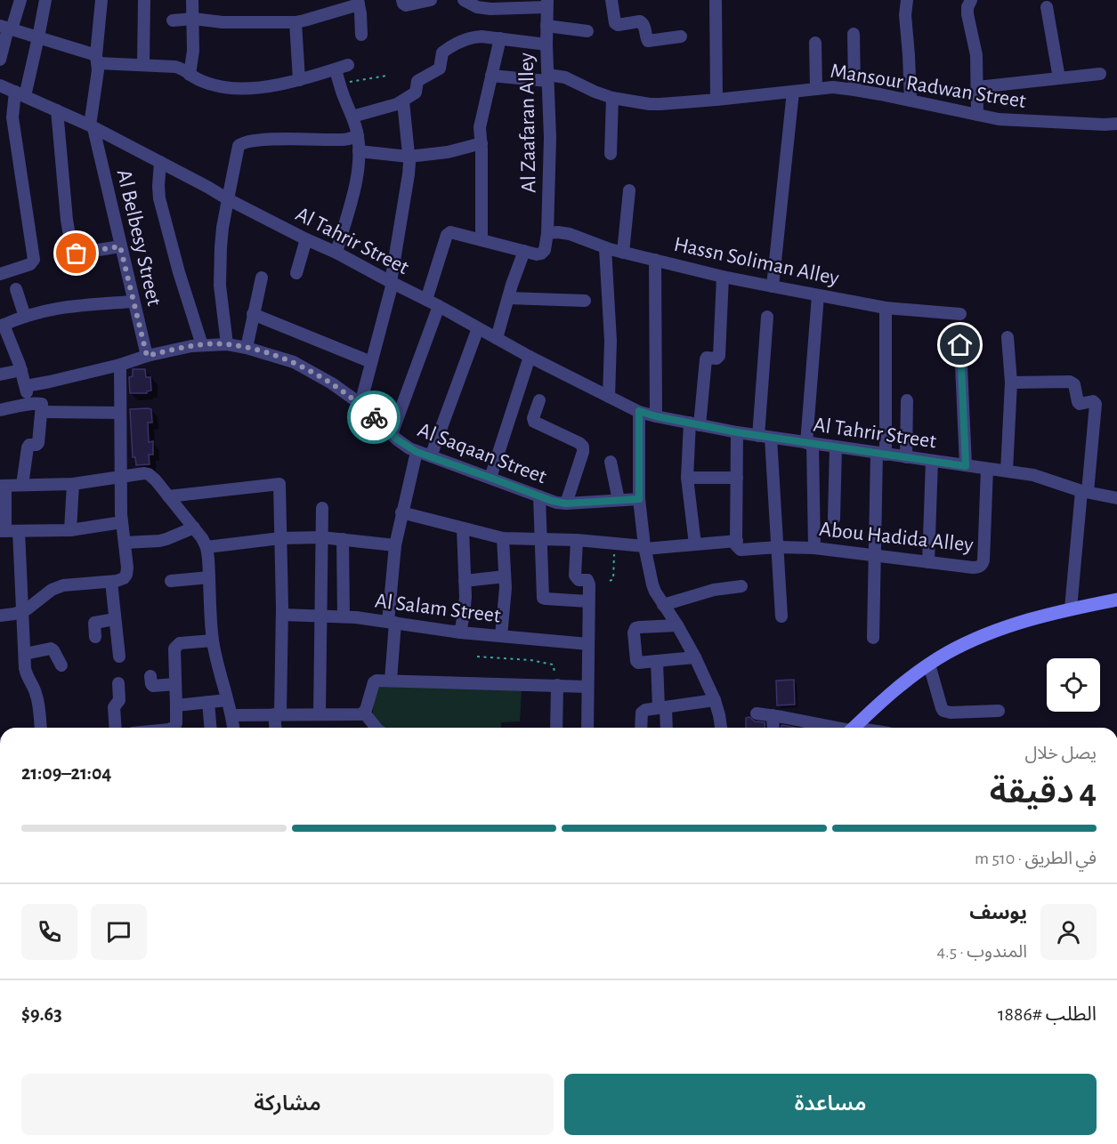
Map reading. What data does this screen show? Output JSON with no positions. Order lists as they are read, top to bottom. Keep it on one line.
{"streets":{"street":["Mansour Radwan Street","Al Zaafaran Alley","Al Belbesy Street","Al Tahrir Street","Hassn Soliman Alley","Al Saqaan Street","Abou Hadida Alley","Al Salam Street"]},"crossings":[["Mansour Radwan Street","Al Zaafaran Alley"],["Al Zaafaran Alley","Hassn Soliman Alley"],["Al Belbesy Street","Al Tahrir Street"],["Al Belbesy Street","Al Saqaan Street"],["Al Tahrir Street","Abou Hadida Alley"]],"page":{"heading":["4 دقيقة","يصل خلال","21:04–21:09"],"panel":["يوسف","المندوب · 4.5","الطلب #1886","$9.63"],"bar":"في الطريق · 510 m","buttons":["مساعدة","مشاركة"]}}
